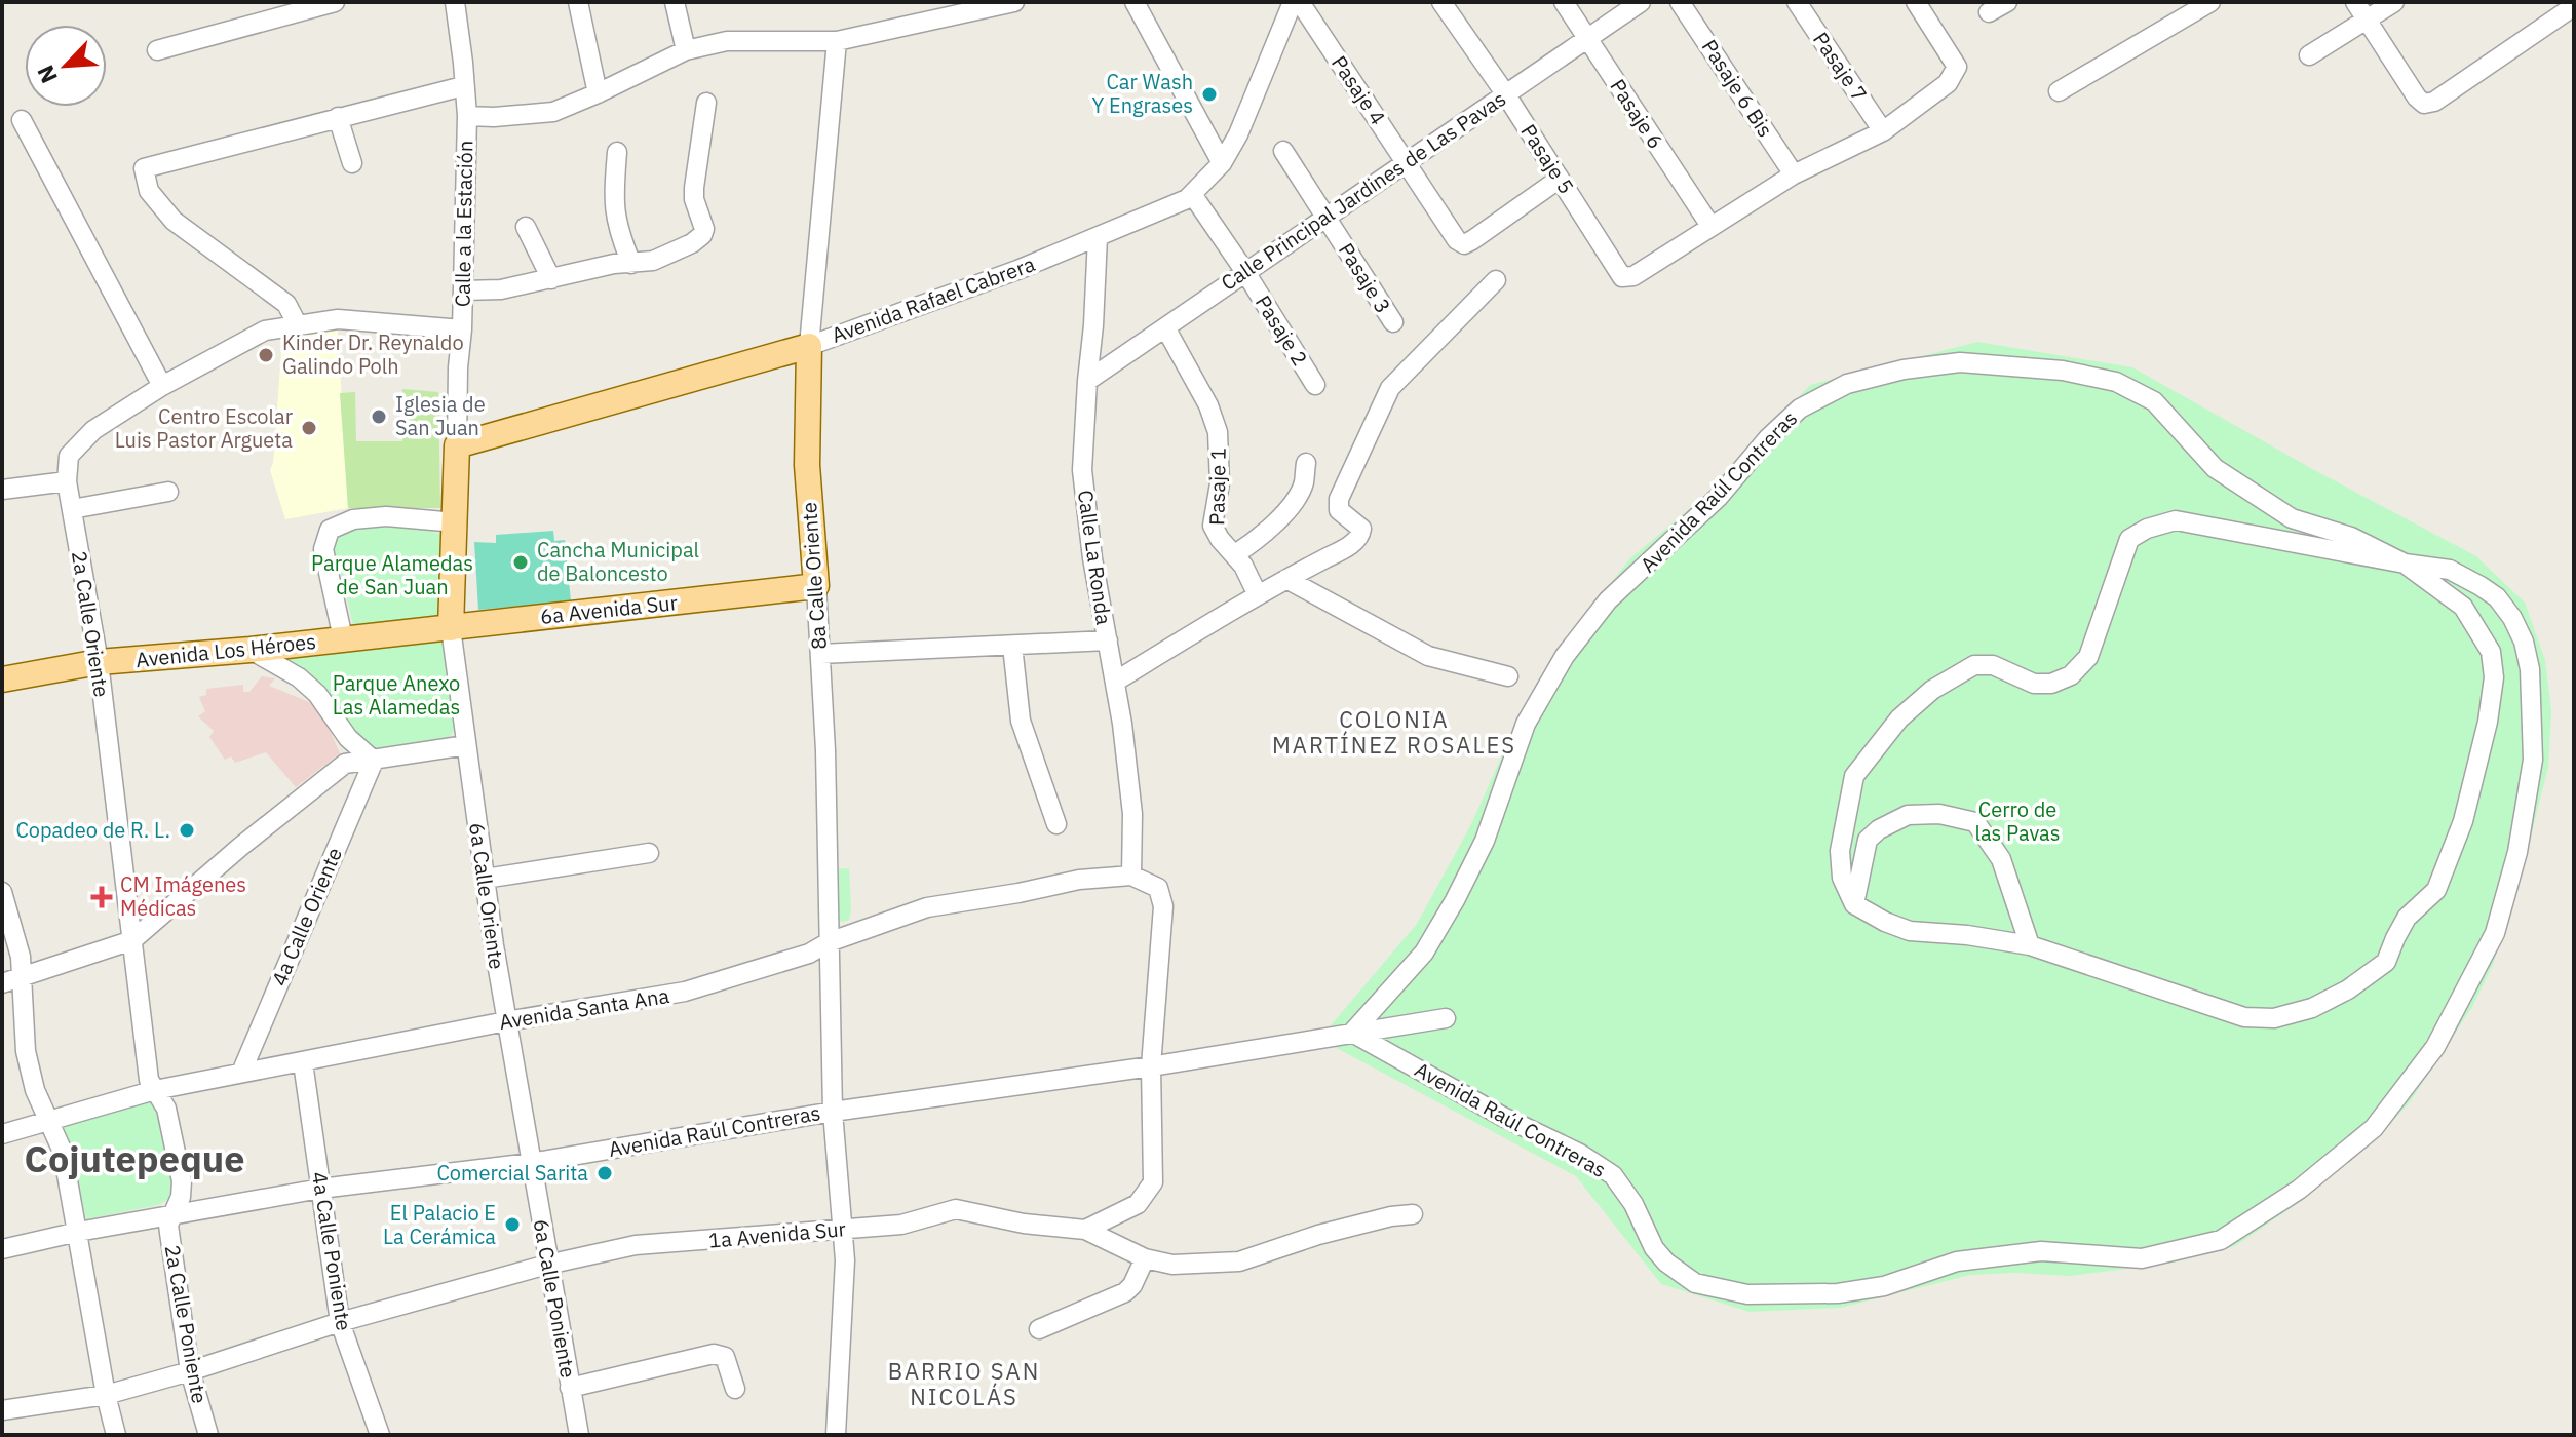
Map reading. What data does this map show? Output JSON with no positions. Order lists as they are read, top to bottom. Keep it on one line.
{"streets":{"main road":["Avenida Rafael Cabrera","8a Calle Oriente","6a Avenida Sur","Avenida Los Héroes"],"street":["Pasaje 7","Pasaje 6 Bis","Pasaje 4","Pasaje 6","Pasaje 5","Calle Principal Jardines de Las Pavas","Calle a la Estación","Pasaje 3","Pasaje 2","Pasaje 1","Avenida Raúl Contreras","Calle La Ronda","2a Calle Oriente","6a Calle Oriente","4a Calle Oriente","Avenida Santa Ana","1a Avenida Sur","4a Calle Poniente","6a Calle Poniente","2a Calle Poniente"]},"crossings":[["Pasaje 4","Pasaje 5"],["Pasaje 4","Calle Principal Jardines de Las Pavas"],["Pasaje 6","Pasaje 5"],["Pasaje 6","Calle Principal Jardines de Las Pavas"],["Pasaje 5","Calle Principal Jardines de Las Pavas"],["Calle Principal Jardines de Las Pavas","Pasaje 3"],["Calle Principal Jardines de Las Pavas","Pasaje 2"],["Calle Principal Jardines de Las Pavas","Pasaje 1"],["Calle Principal Jardines de Las Pavas","Calle La Ronda"],["Calle a la Estación","Avenida Rafael Cabrera"],["Calle a la Estación","2a Calle Oriente"],["Avenida Rafael Cabrera","Pasaje 2"],["Avenida Rafael Cabrera","Calle La Ronda"],["Avenida Rafael Cabrera","8a Calle Oriente"],["Avenida Raúl Contreras","8a Calle Oriente"],["Avenida Raúl Contreras","2a Calle Oriente"],["Avenida Raúl Contreras","6a Calle Oriente"],["Avenida Raúl Contreras","Avenida Santa Ana"],["Avenida Raúl Contreras","4a Calle Poniente"],["Avenida Raúl Contreras","6a Calle Poniente"],["Avenida Raúl Contreras","2a Calle Poniente"],["Calle La Ronda","Avenida Santa Ana"],["8a Calle Oriente","6a Avenida Sur"],["8a Calle Oriente","Avenida Santa Ana"],["8a Calle Oriente","1a Avenida Sur"],["6a Avenida Sur","Avenida Los Héroes"],["6a Avenida Sur","6a Calle Oriente"],["2a Calle Oriente","Avenida Los Héroes"],["2a Calle Oriente","Avenida Santa Ana"],["2a Calle Oriente","2a Calle Poniente"],["Avenida Los Héroes","6a Calle Oriente"],["6a Calle Oriente","Avenida Santa Ana"],["6a Calle Oriente","6a Calle Poniente"],["4a Calle Oriente","Avenida Santa Ana"],["Avenida Santa Ana","4a Calle Poniente"],["1a Avenida Sur","4a Calle Poniente"],["1a Avenida Sur","6a Calle Poniente"],["1a Avenida Sur","2a Calle Poniente"]],"districts":["COLONIA MARTÍNEZ ROSALES","Cojutepeque","BARRIO SAN NICOLÁS"],"parks":["Parque Alamedas de San Juan","Parque Anexo Las Alamedas","Cerro de las Pavas"],"places":{"other":["Car Wash Y Engrases","Kinder Dr. Reynaldo Galindo Polh","Iglesia de San Juan","Centro Escolar Luis Pastor Argueta","Cancha Municipal de Baloncesto","Copadeo de R. L.","Comercial Sarita","El Palacio E La Cerámica"],"health":["CM Imágenes Médicas"]},"north":"bottom left"}
